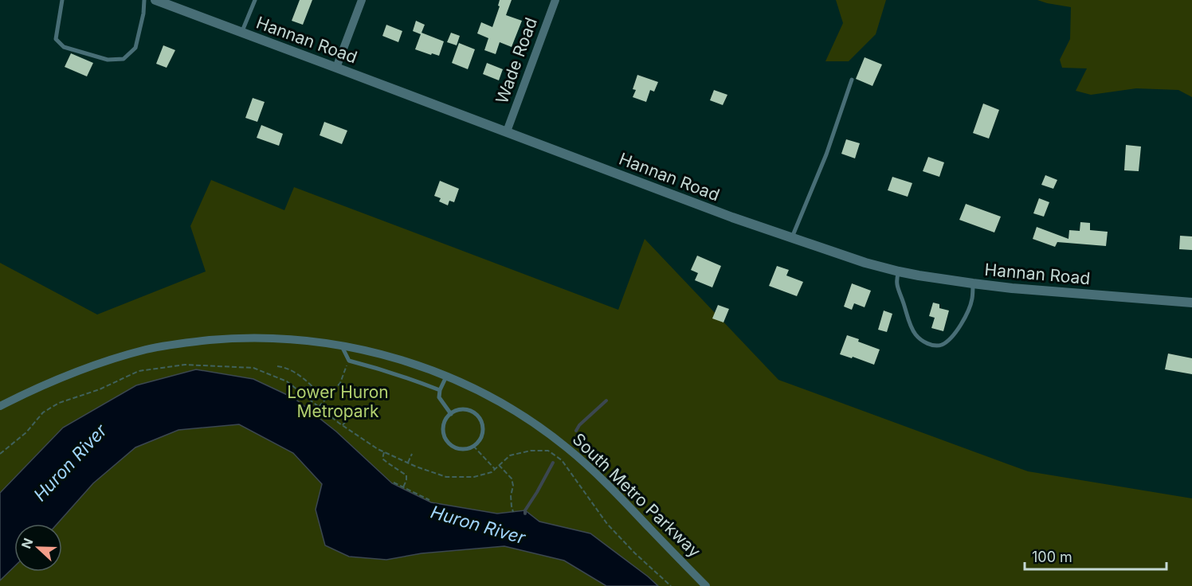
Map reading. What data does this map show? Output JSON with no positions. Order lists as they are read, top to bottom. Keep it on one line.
{"streets":{"street":["Hannan Road","Wade Road","South Metro Parkway"]},"crossings":[["Hannan Road","Wade Road"]],"water":["Huron River"],"parks":["Lower Huron Metropark"],"scale_bar":"100 m","north":"left"}
